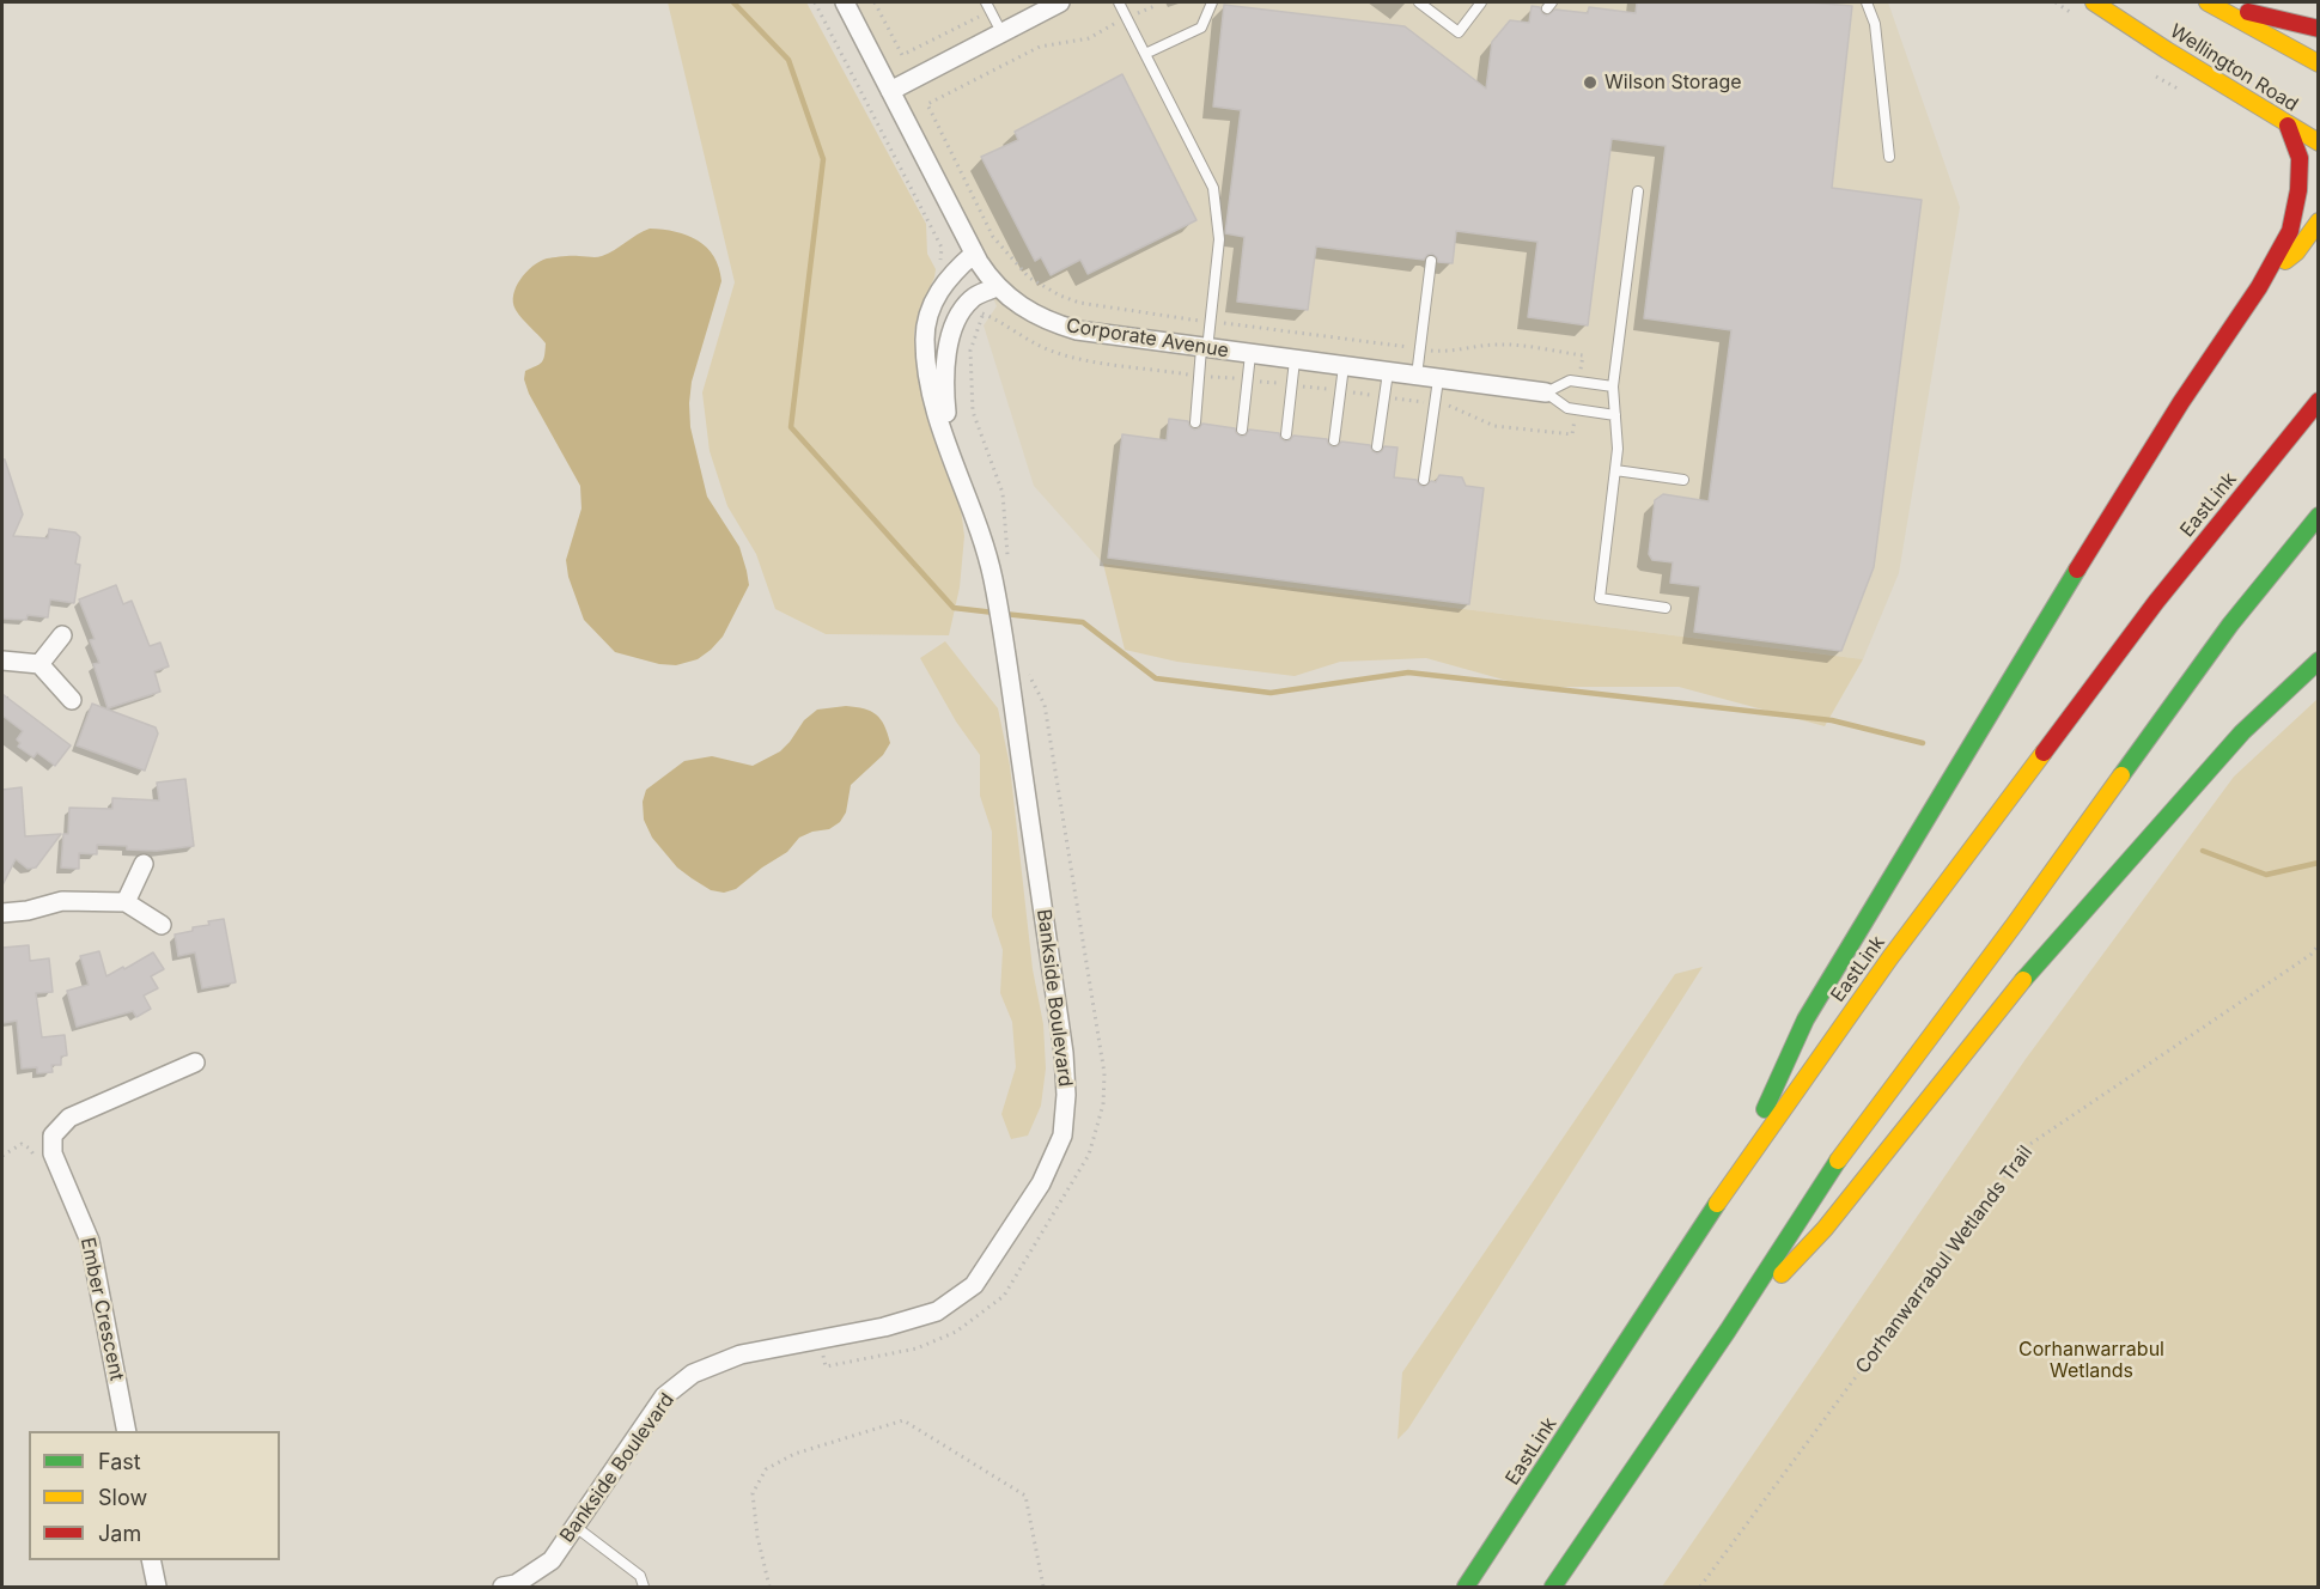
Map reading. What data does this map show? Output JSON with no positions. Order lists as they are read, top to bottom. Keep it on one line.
{"streets":{"highway":["Wellington Road","EastLink"],"street":["Corporate Avenue","Bankside Boulevard","Ember Crescent"],"path":["Corhanwarrabul Wetlands Trail"]},"crossings":[["Corporate Avenue","Bankside Boulevard"]],"parks":["Corhanwarrabul Wetlands"],"places":["Wilson Storage"],"legend":["Fast","Slow","Jam"]}
